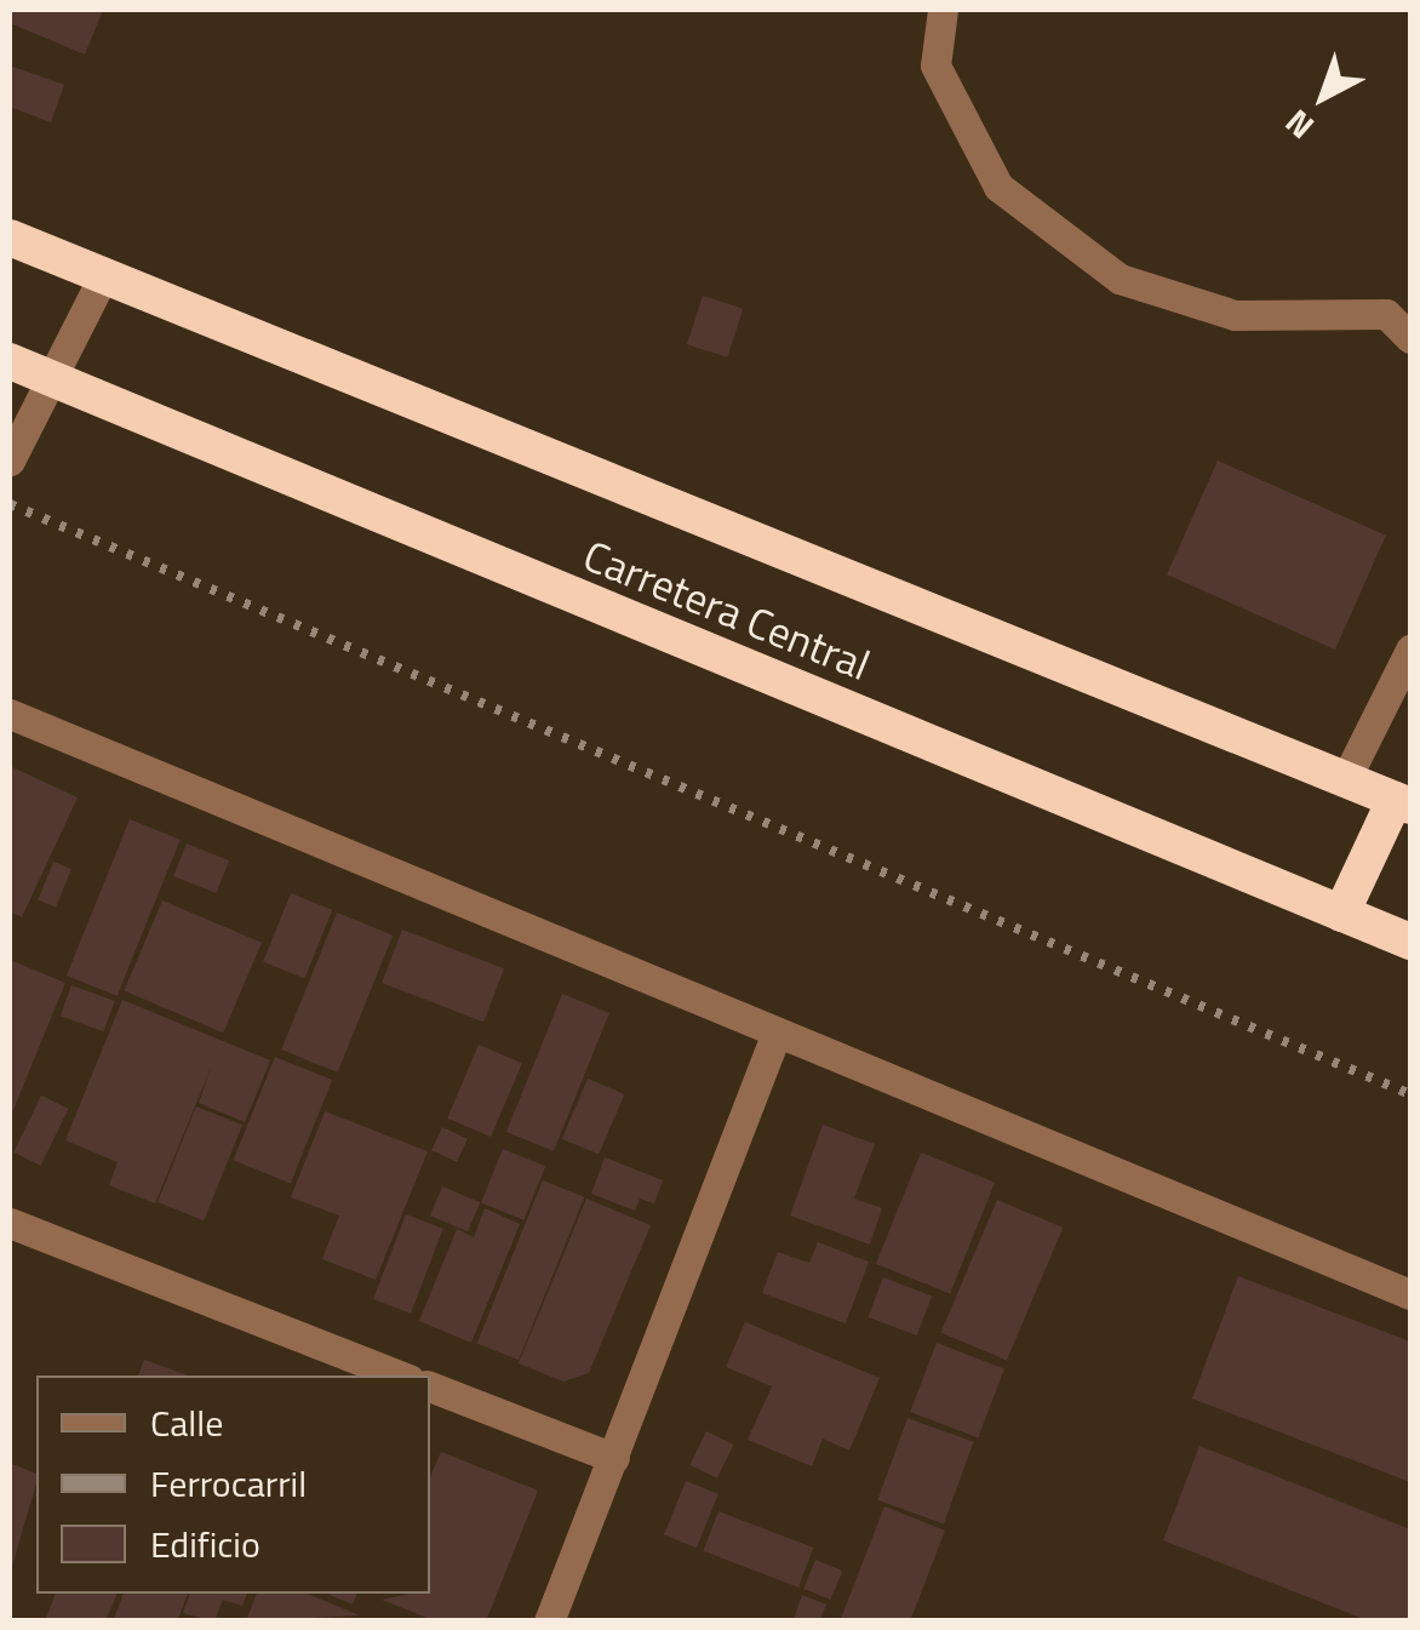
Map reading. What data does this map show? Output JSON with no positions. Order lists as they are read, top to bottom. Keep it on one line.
{"streets":{"highway":["Carretera Central"]},"legend":["Calle","Ferrocarril","Edificio"],"north":"bottom left"}
